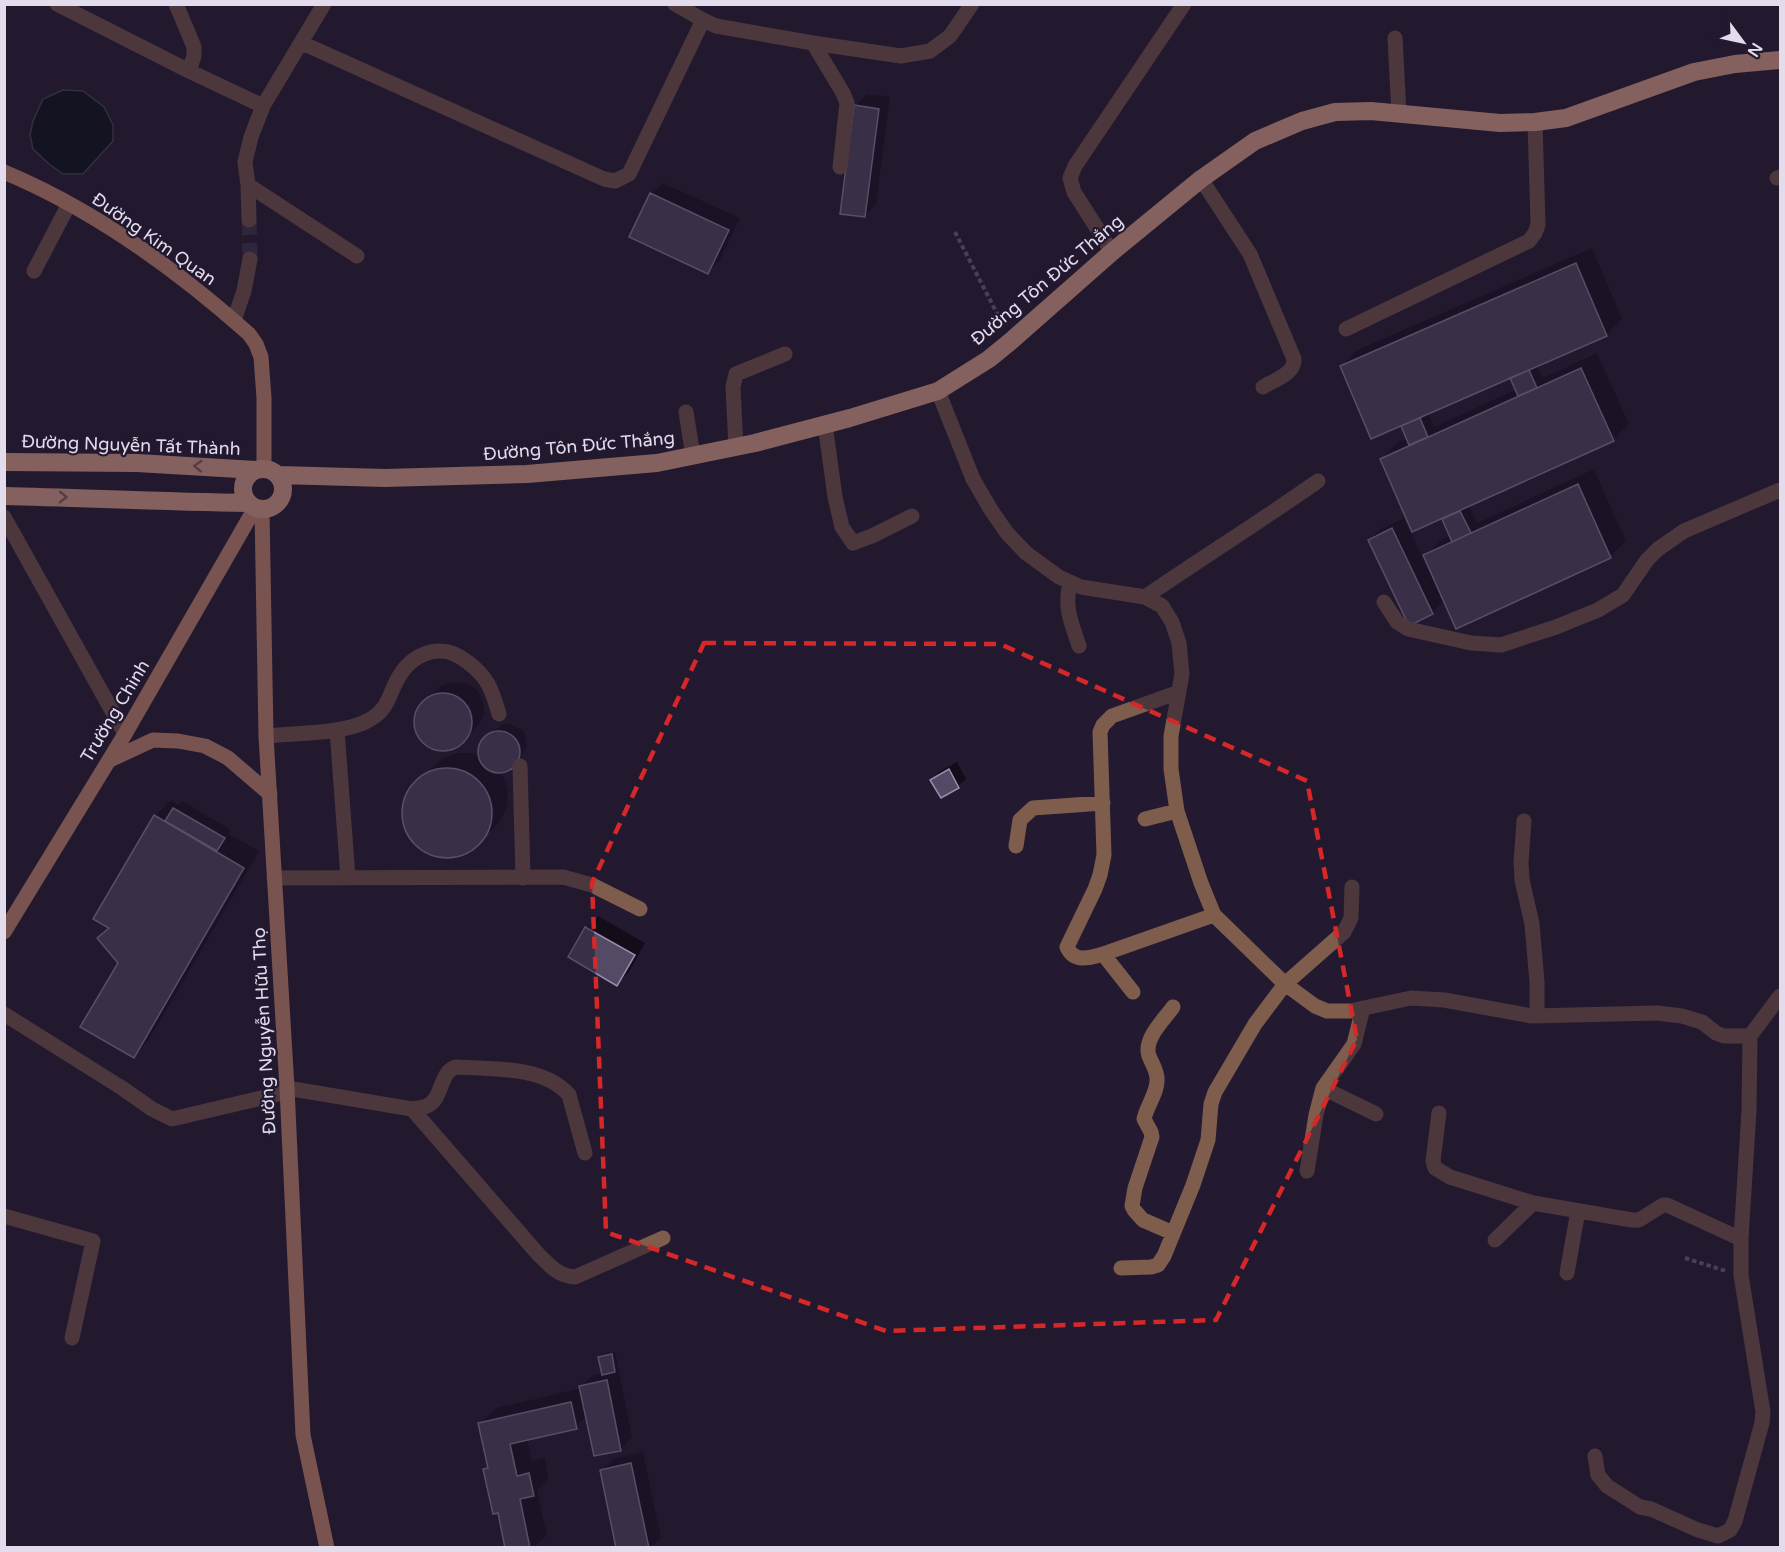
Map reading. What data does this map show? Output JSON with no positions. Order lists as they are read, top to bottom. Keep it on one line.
{"streets":{"highway":["Đường Tôn Đức Thắng","Đường Nguyễn Tất Thành"],"main road":["Đường Kim Quan","Trường Chinh","Đường Nguyễn Hữu Thọ"]},"crossings":[["Đường Kim Quan","Đường Tôn Đức Thắng"],["Đường Kim Quan","Đường Nguyễn Tất Thành"],["Đường Kim Quan","Trường Chinh"],["Đường Kim Quan","Đường Nguyễn Hữu Thọ"],["Đường Tôn Đức Thắng","Đường Nguyễn Tất Thành"],["Đường Tôn Đức Thắng","Trường Chinh"],["Đường Tôn Đức Thắng","Đường Nguyễn Hữu Thọ"],["Đường Nguyễn Tất Thành","Trường Chinh"],["Đường Nguyễn Tất Thành","Đường Nguyễn Hữu Thọ"],["Trường Chinh","Đường Nguyễn Hữu Thọ"]],"north":"bottom right"}
